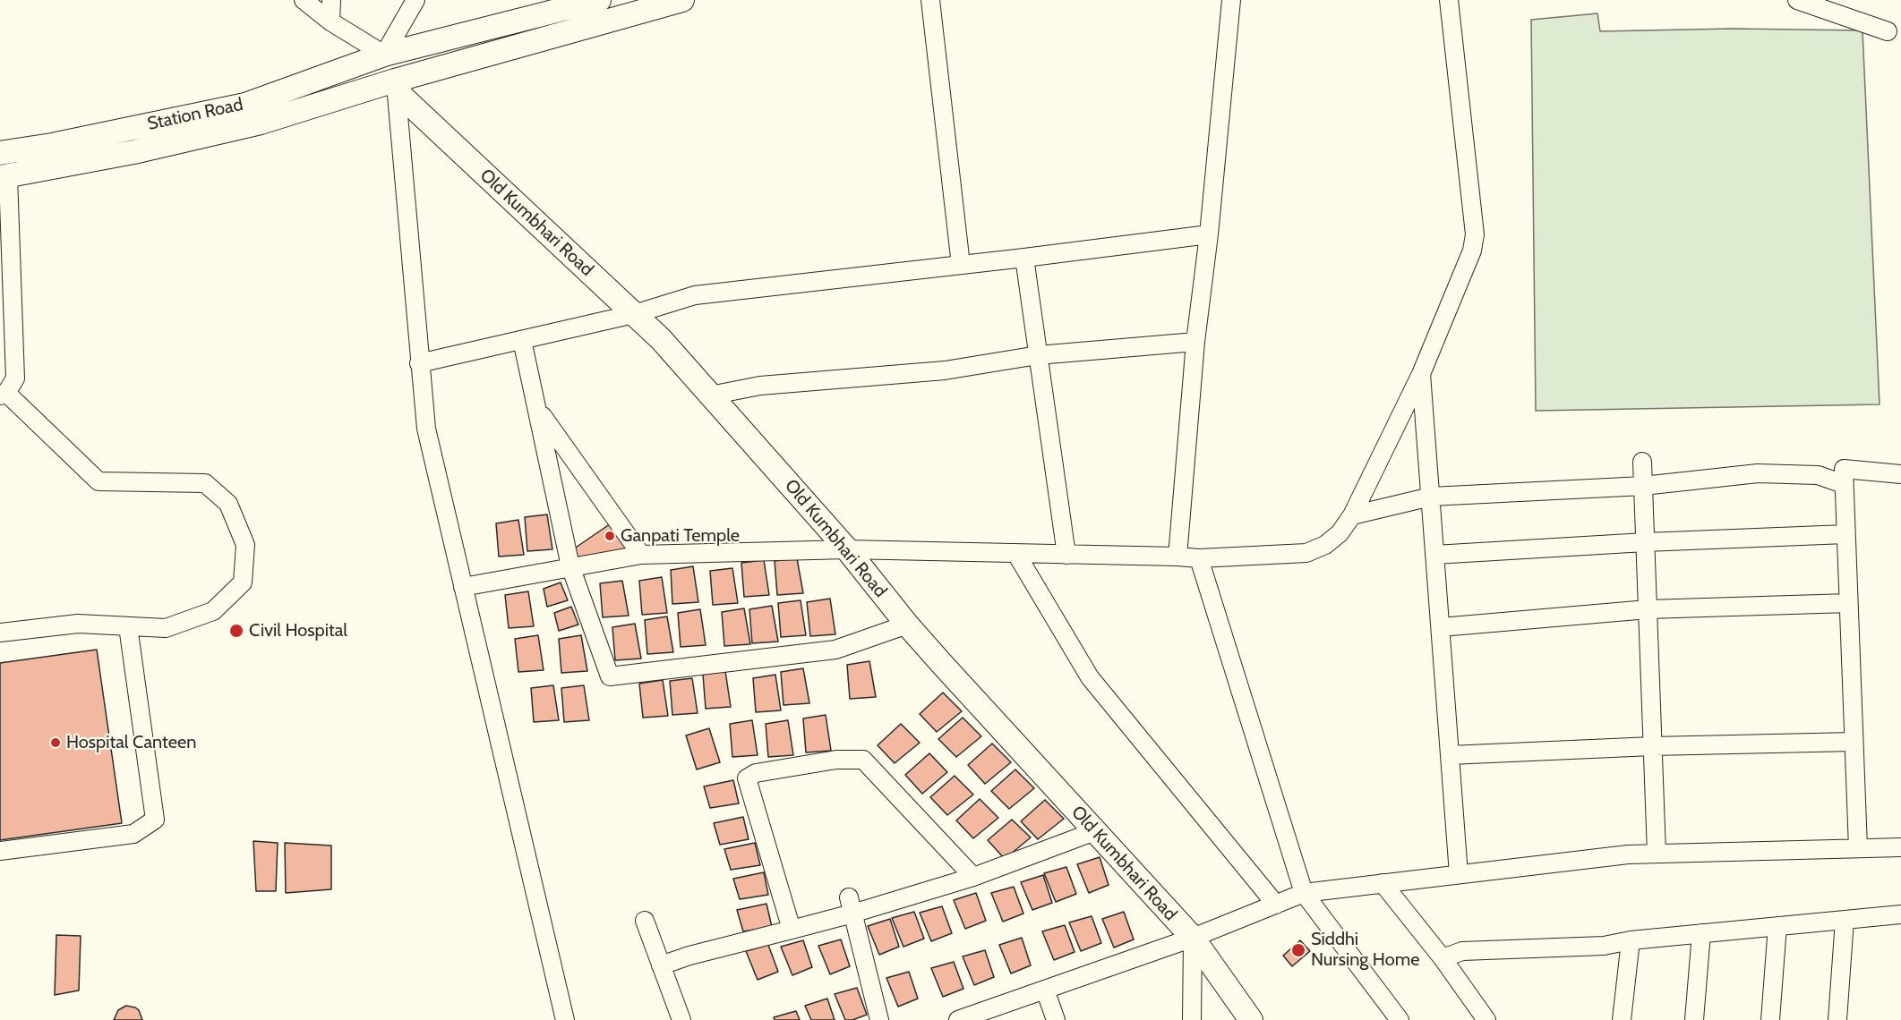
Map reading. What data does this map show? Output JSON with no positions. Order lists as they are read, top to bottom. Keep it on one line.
{"streets":{"main road":["Station Road","Old Kumbhari Road"]},"places":["Ganpati Temple","Civil Hospital","Hospital Canteen","Siddhi Nursing Home"]}
